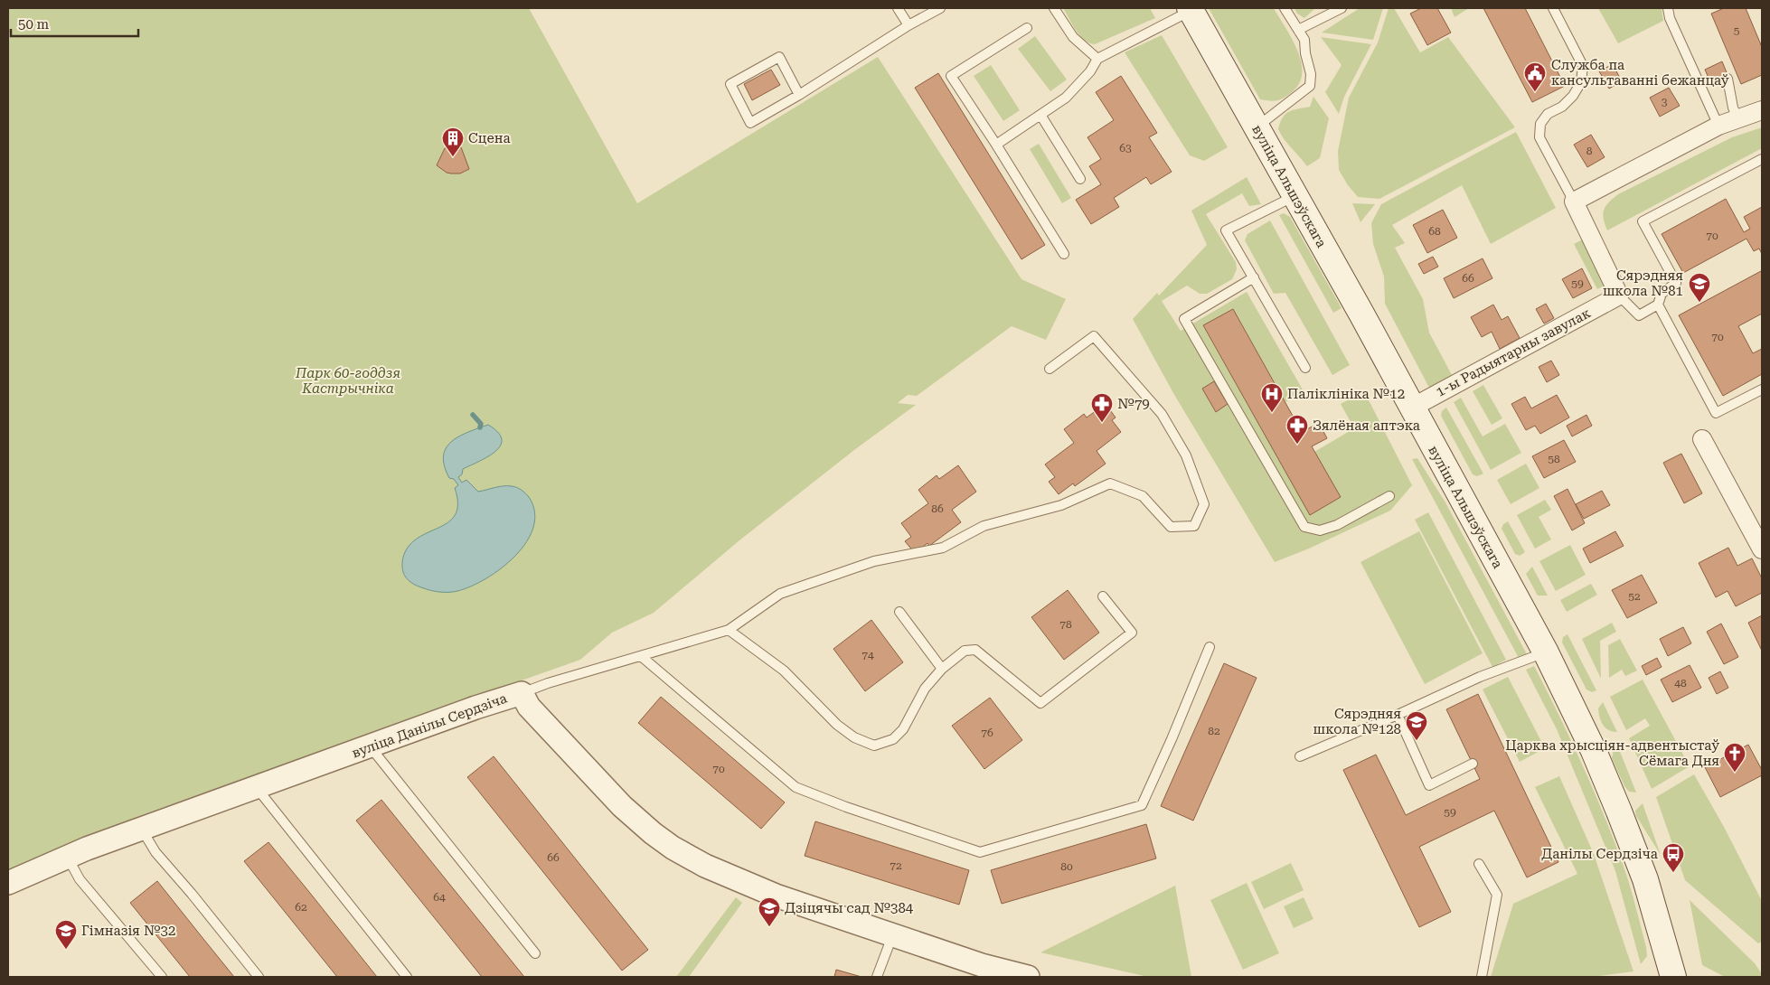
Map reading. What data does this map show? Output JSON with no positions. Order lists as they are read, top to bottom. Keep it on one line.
{"streets":{"main road":["вуліца Альшэўскага"],"street":["1-ы Радыятарны завулак","вуліца Данілы Сердзіча"]},"crossings":[["вуліца Альшэўскага","1-ы Радыятарны завулак"]],"parks":["Парк 60-годдзя Кастрычніка"],"places":{"public building":["Служба па кансультаванні бежанцаў"],"building":["Сцена"],"school or university":["Сярэдняя школа №81","Сярэдняя школа №128","Дзіцячы сад №384","Гімназія №32"],"hospital":["Паліклініка №12"],"pharmacy":["№79","Зялёная аптэка"],"church":["Царква хрысціян-адвентыстаў Сёмага Дня"],"bus stop":["Данілы Сердзіча"]},"house_numbers":["5","3","63","8","68","70","66","59","70","58","86","52","78","74","48","82","76","70","59","66","72","80","64","62"],"scale_bar":"50 m"}
